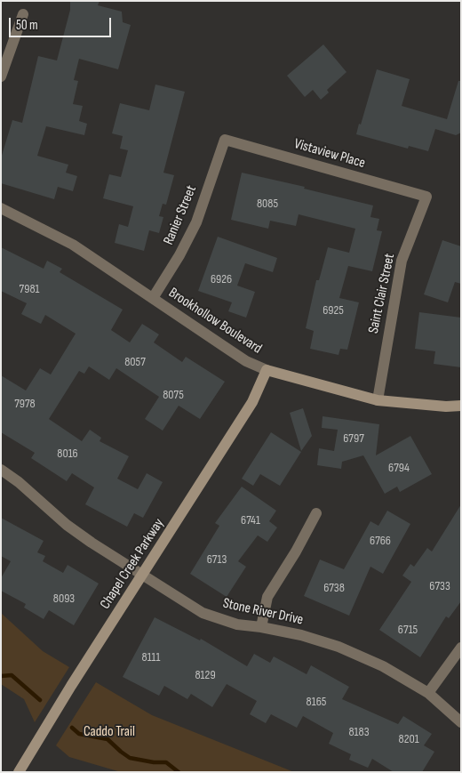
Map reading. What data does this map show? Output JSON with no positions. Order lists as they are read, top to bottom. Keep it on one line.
{"streets":{"street":["Vistaview Place","Ranier Street","Saint Clair Street","Brookhollow Boulevard","Chapel Creek Parkway","Stone River Drive"]},"crossings":[["Vistaview Place","Ranier Street"],["Vistaview Place","Saint Clair Street"],["Ranier Street","Brookhollow Boulevard"],["Saint Clair Street","Brookhollow Boulevard"],["Brookhollow Boulevard","Chapel Creek Parkway"],["Chapel Creek Parkway","Stone River Drive"]],"parks":["Caddo Trail"],"house_numbers":["8085","6926","7981","6925","8057","8075","7978","6797","8016","6794","6741","6766","6713","6733","6738","8093","6715","8111","8129","8165","8183","8201"],"scale_bar":"50 m"}
